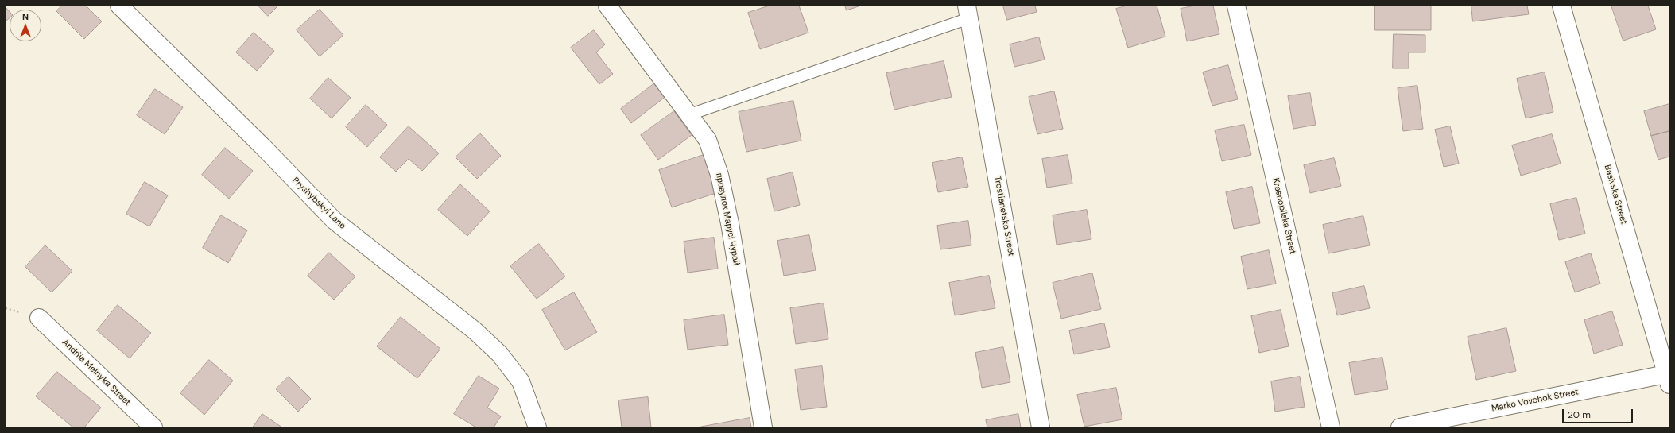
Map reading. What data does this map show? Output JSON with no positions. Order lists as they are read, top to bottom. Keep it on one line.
{"streets":{"street":["Basivska Street","Pryshybskyi Lane","Trostianetska Street","Krasnopilska Street","провулок Марусі Чурай","Andriia Melnyka Street","Marko Vovchok Street"]},"crossings":[["Basivska Street","Marko Vovchok Street"]],"scale_bar":"20 m","north":"top"}
